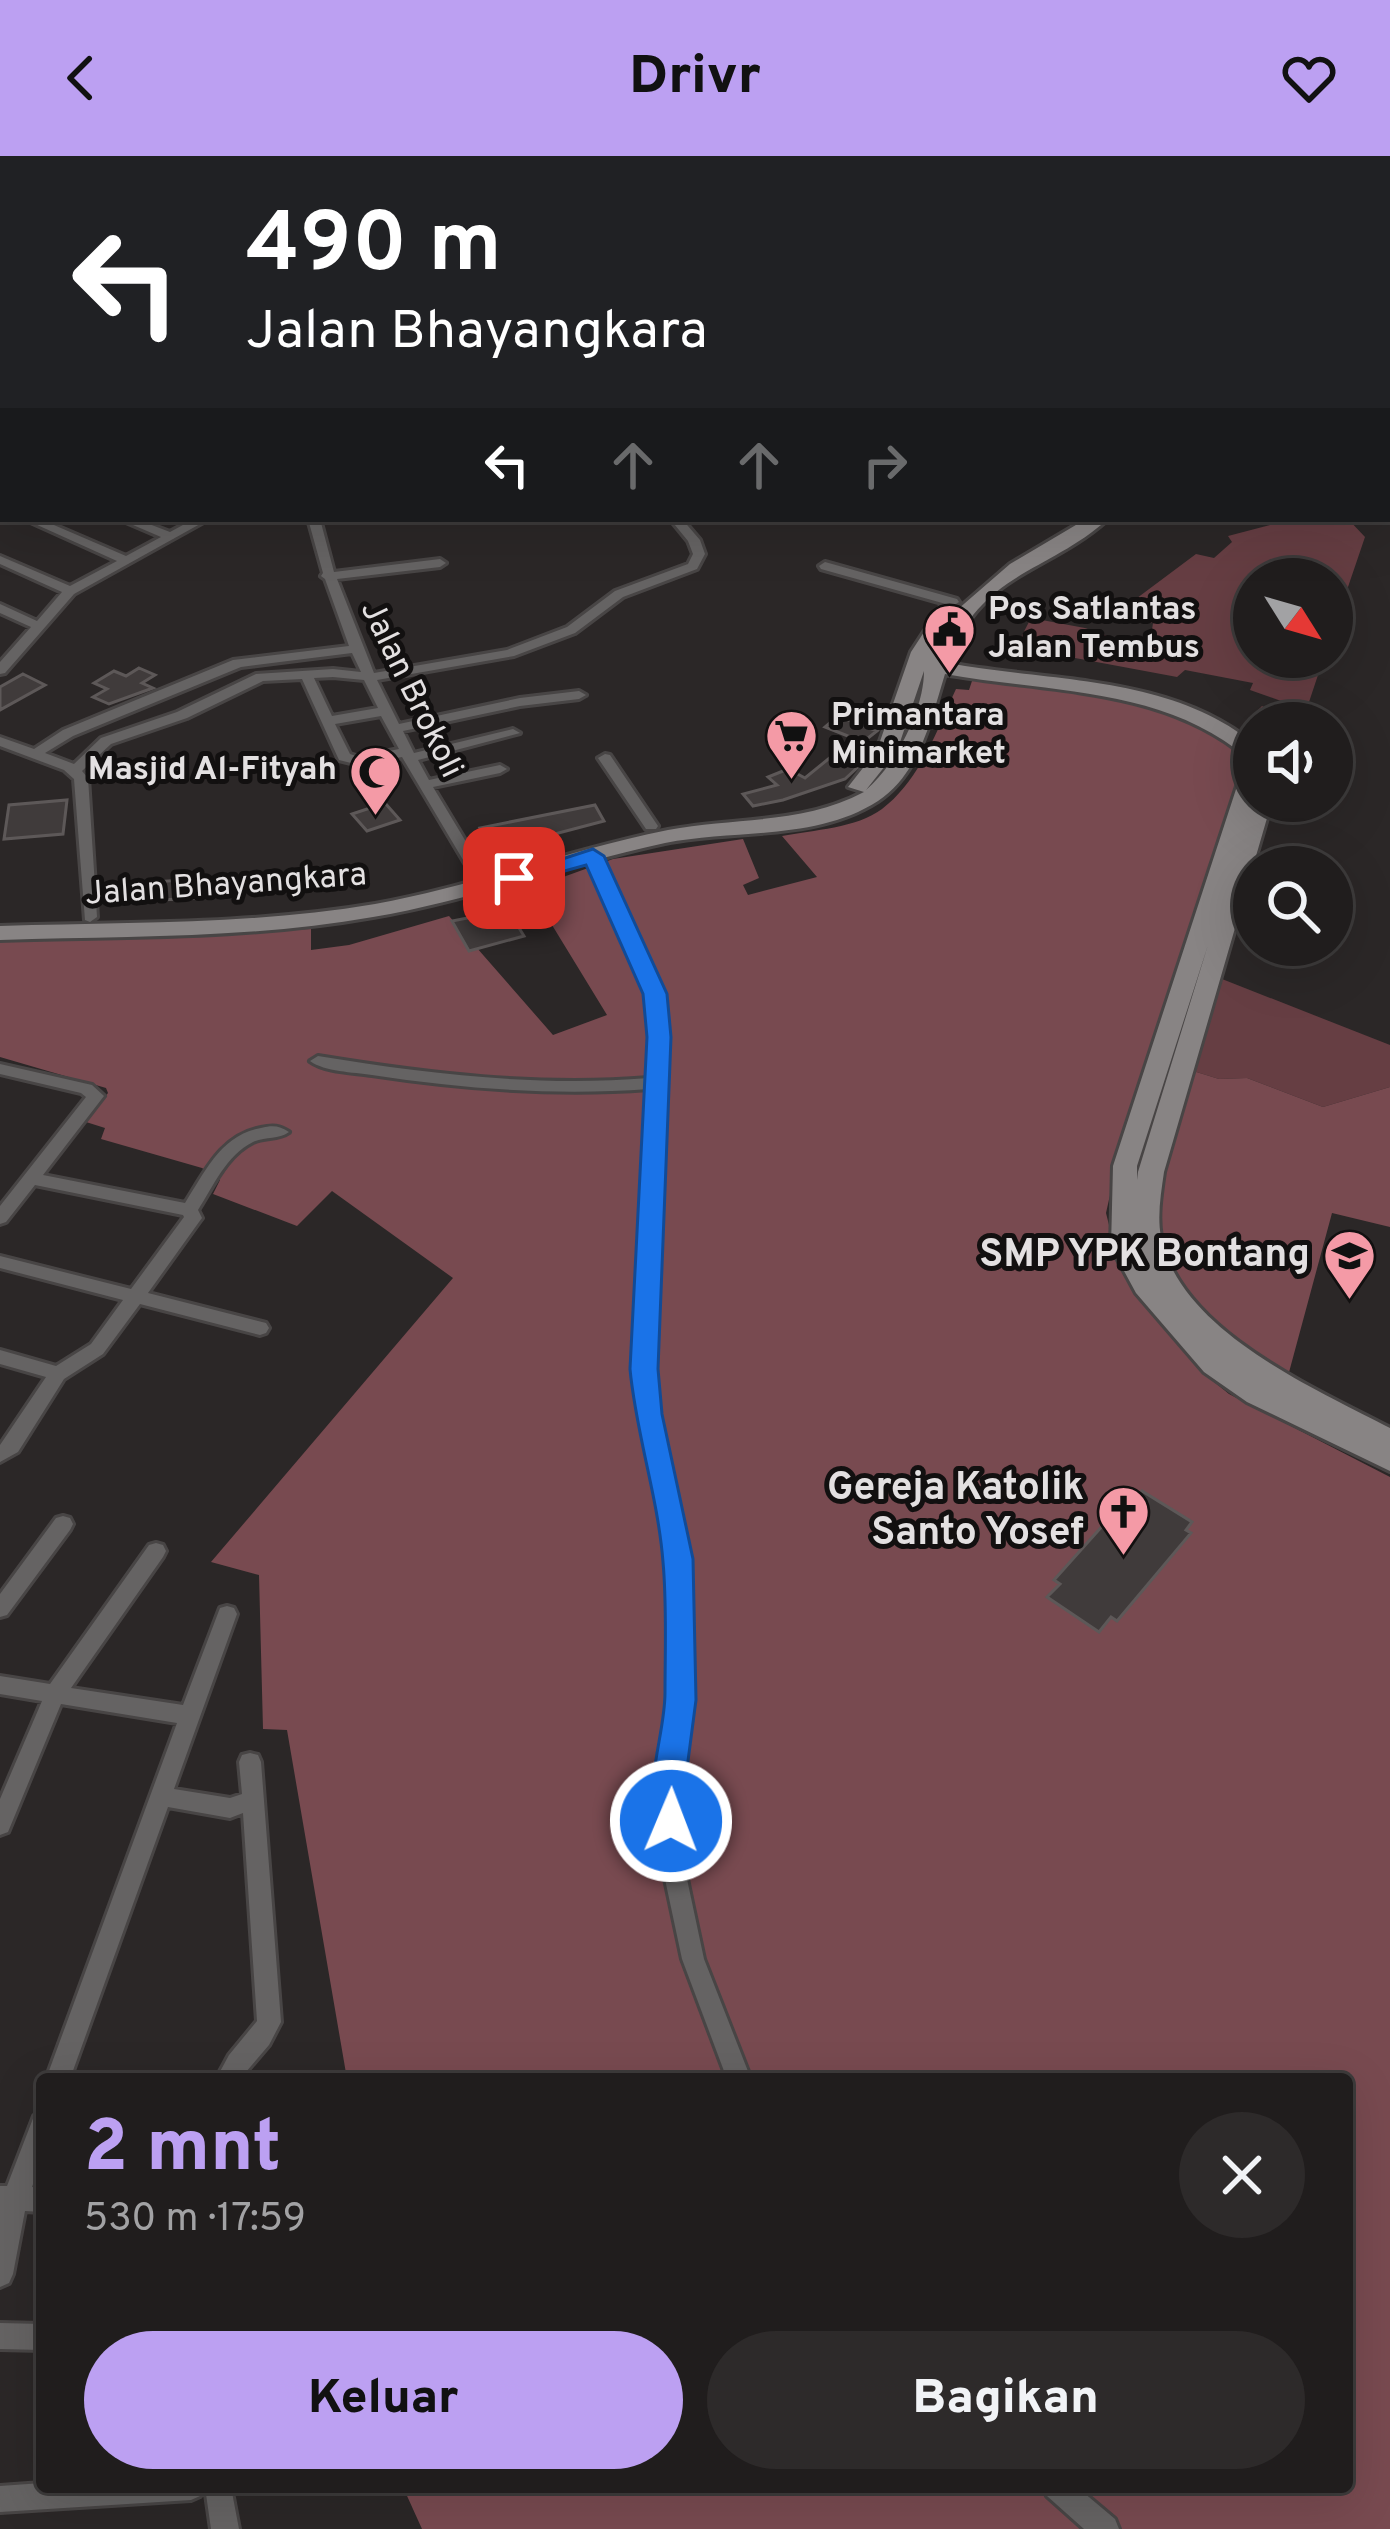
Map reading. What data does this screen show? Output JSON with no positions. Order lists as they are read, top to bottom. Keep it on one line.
{"streets":{"main road":["Jalan Bhayangkara"],"street":["Jalan Brokoli"]},"crossings":[["Jalan Brokoli","Jalan Bhayangkara"]],"places":{"public building":["Pos Satlantas Jalan Tembus"],"supermarket":["Primantara Minimarket"],"mosque":["Masjid Al-Fityah"],"school or university":["SMP YPK Bontang"],"church":["Gereja Katolik Santo Yosef"]},"north":"bottom right","page":{"header":"Drivr","turn":["490 m","Jalan Bhayangkara"],"heading":["2 mnt","530 m · 17:59"],"buttons":["Keluar","Bagikan"]}}
